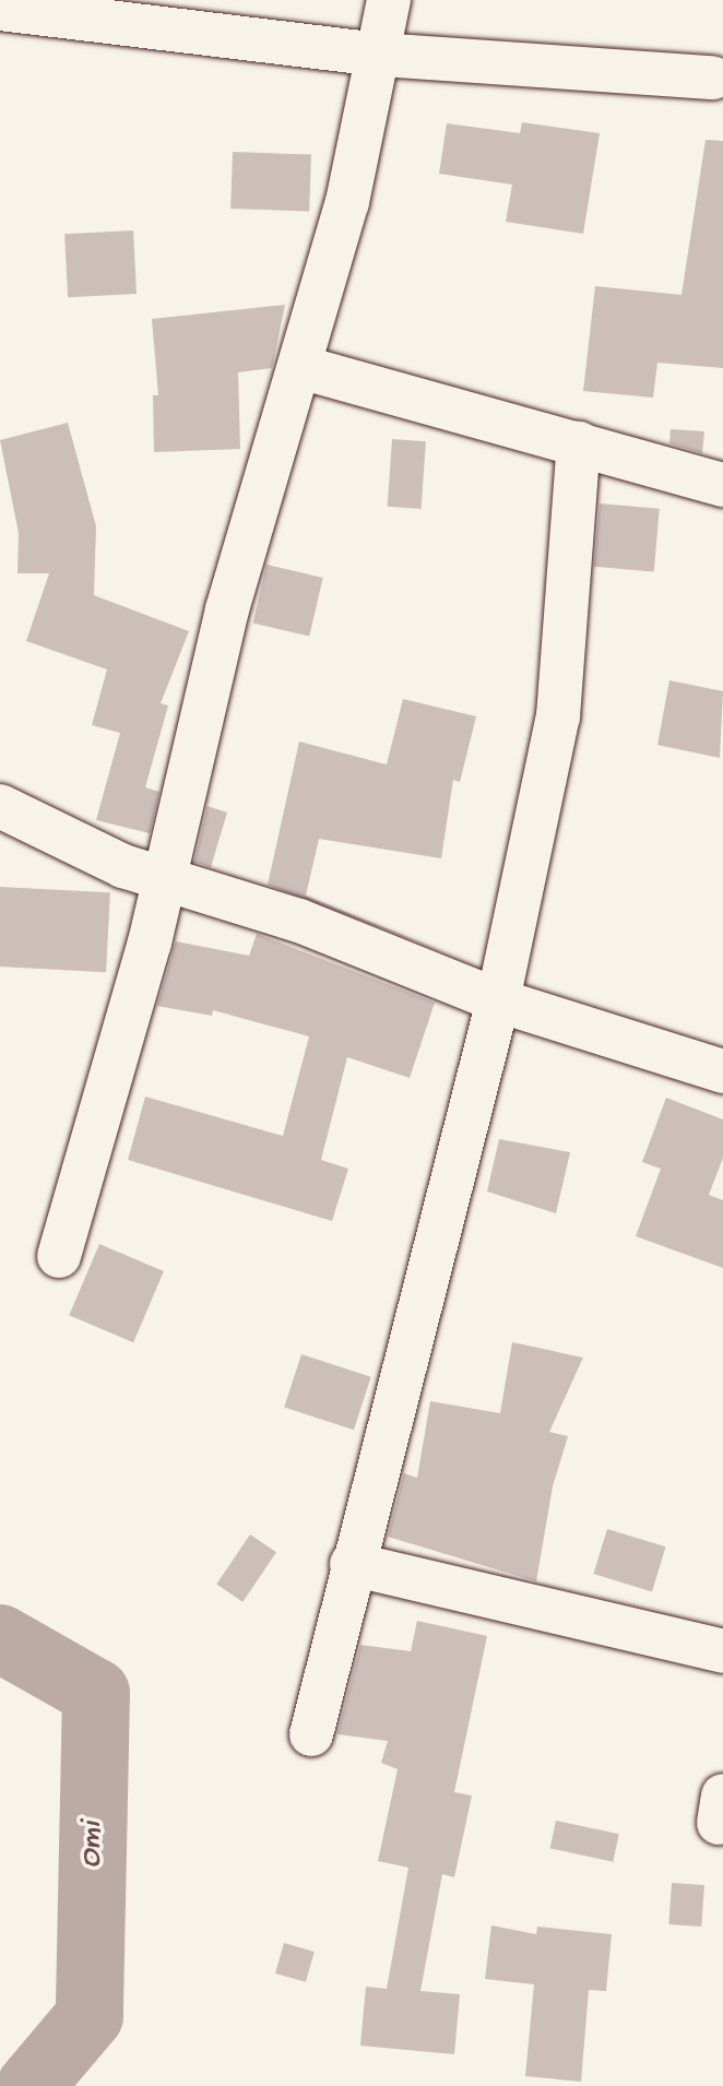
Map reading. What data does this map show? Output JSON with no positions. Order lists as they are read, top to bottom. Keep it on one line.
{"water":["Omi"]}
